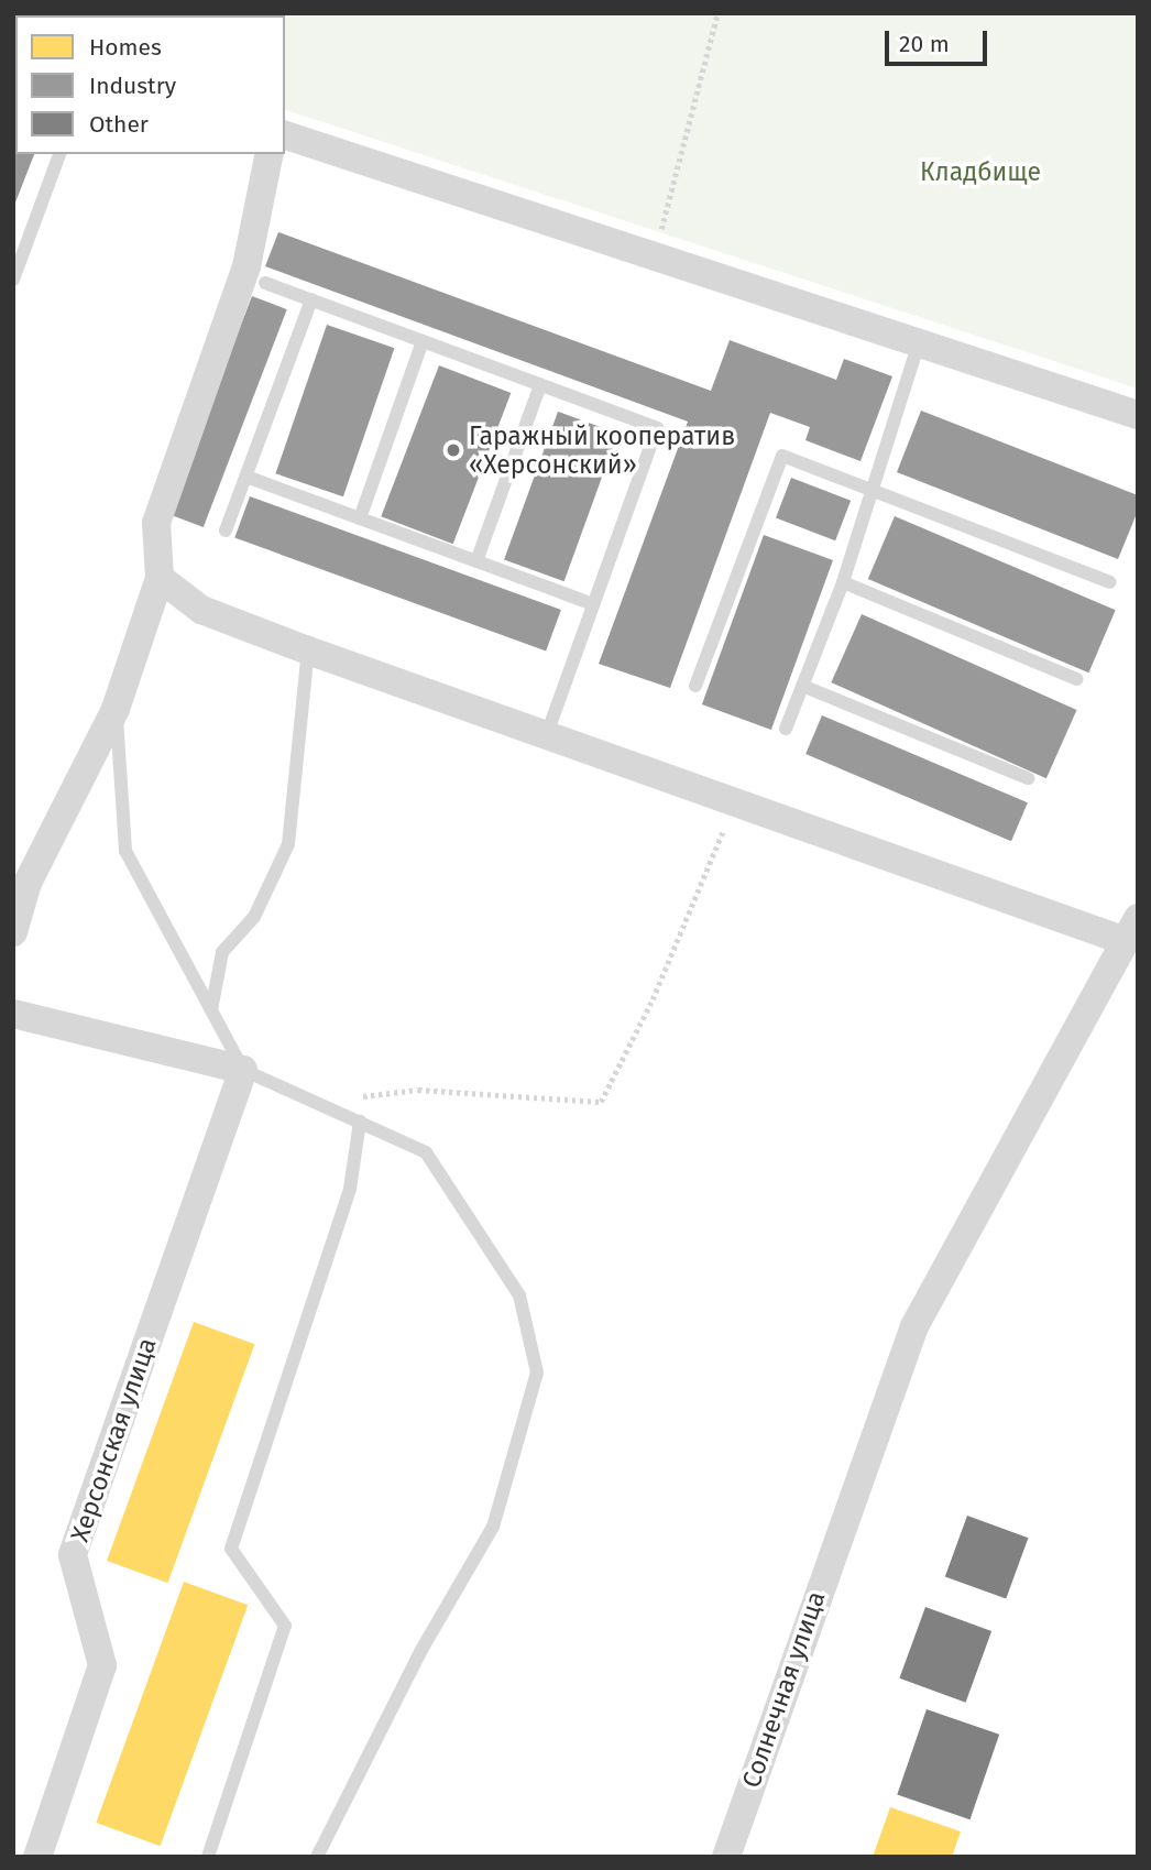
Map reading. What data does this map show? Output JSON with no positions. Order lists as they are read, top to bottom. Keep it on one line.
{"streets":{"street":["Херсонская улица","Солнечная улица"]},"parks":["Кладбище"],"places":["Гаражный кооператив «Херсонский»"],"legend":["Homes","Industry","Other"],"scale_bar":"20 m"}
